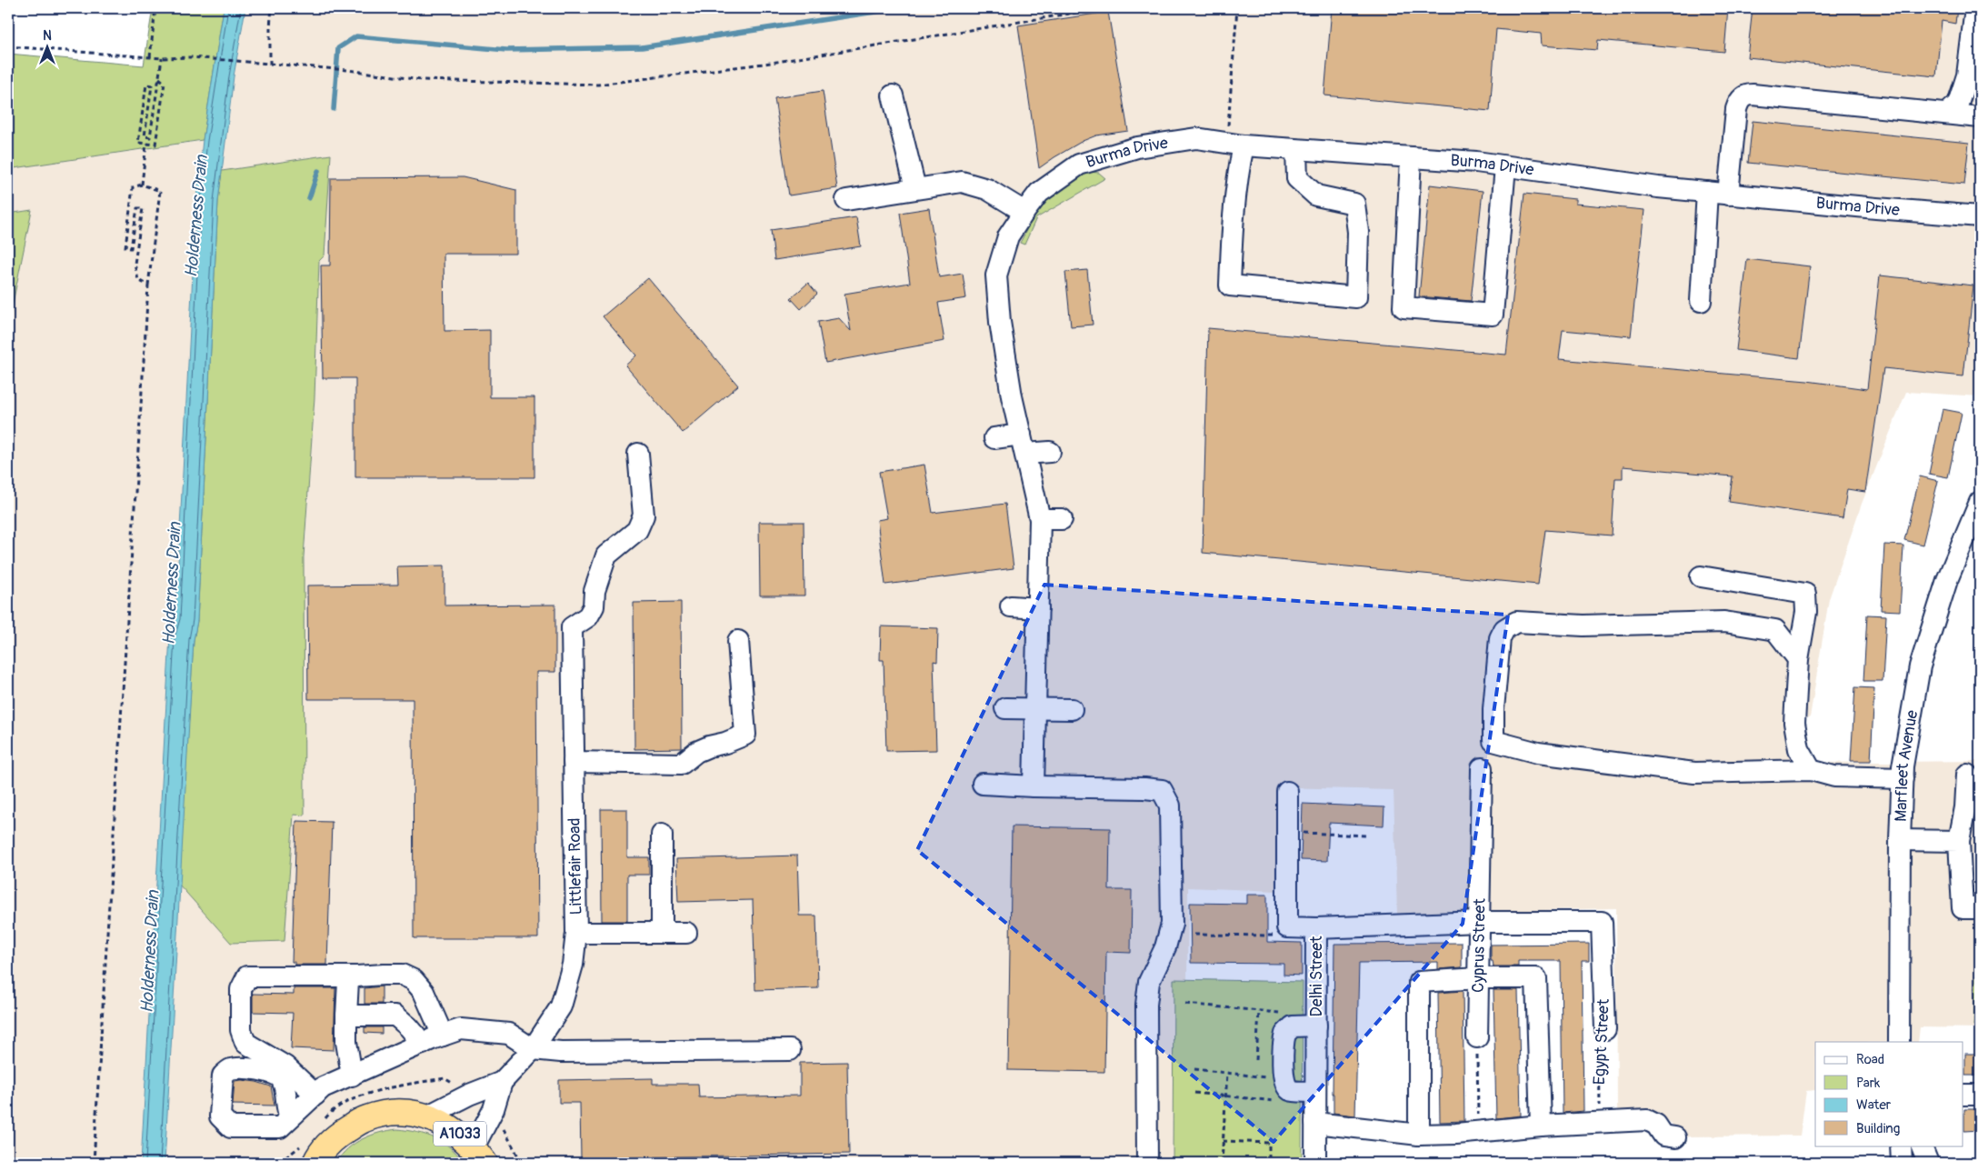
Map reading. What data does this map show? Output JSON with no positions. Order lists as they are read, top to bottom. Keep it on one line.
{"streets":{"highway":["A1033"],"street":["Burma Drive","Marfleet Avenue","Littlefair Road","Cyprus Street","Delhi Street","Egypt Street"]},"crossings":[["Littlefair Road","A1033"],["Cyprus Street","Egypt Street"]],"water":["Holderness Drain"],"legend":["Road","Park","Water","Building"],"north":"top"}
